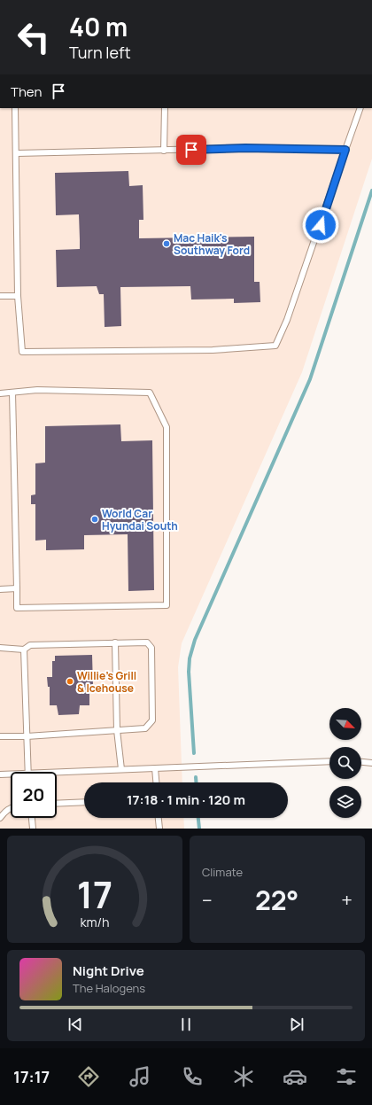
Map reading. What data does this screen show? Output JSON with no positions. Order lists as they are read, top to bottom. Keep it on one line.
{"places":["Mac Haik's Southway Ford","World Car Hyundai South","Willie's Grill & Icehouse"],"north":"bottom right","page":{"turn":["40 m","Turn left"],"then":"Then","limit":"20","trip":"17:18 · 1 min · 120 m","tile":"Climate","heat":["−","22°","+"],"song":["Night Drive","The Halogens"],"tabs":"17:17","gauge":["17","km/h"]}}
